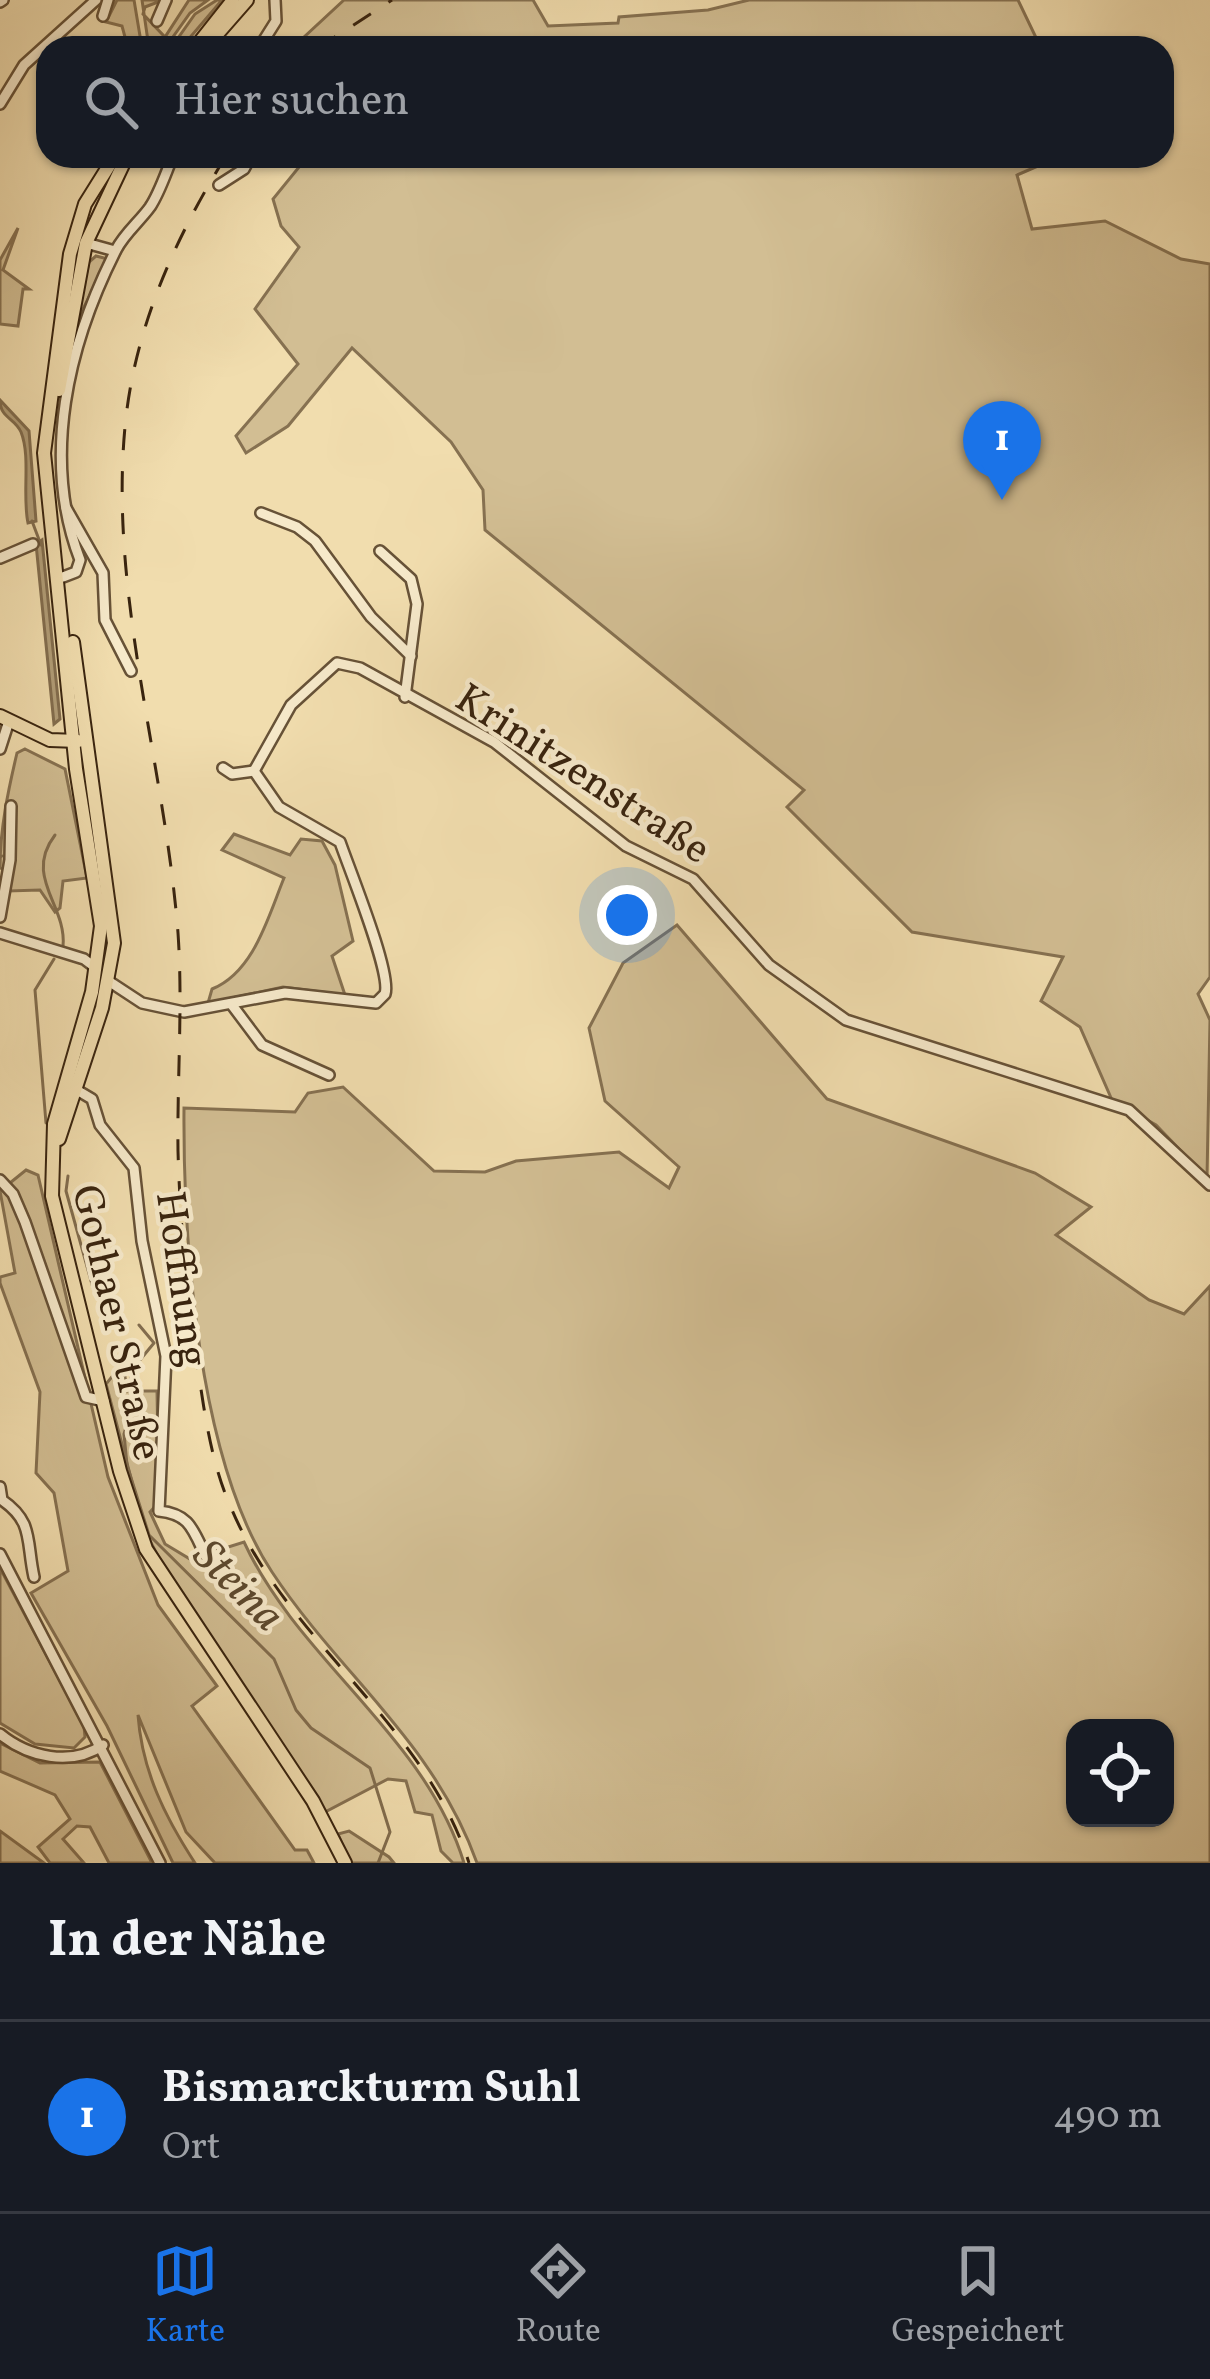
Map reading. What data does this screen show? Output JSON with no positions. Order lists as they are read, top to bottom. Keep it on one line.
{"streets":{"main road":["Gothaer Straße"],"street":["Krinitzenstraße","Hoffnung"]},"crossings":[["Hoffnung","Gothaer Straße"]],"water":["Steina"],"page":{"search":"Hier suchen","pins":"1","heading":"In der Nähe","list":[{"mark":"1","name":"Bismarckturm Suhl","note":"Ort","value":"490 m"}],"nav":["Karte","Route","Gespeichert"]}}
